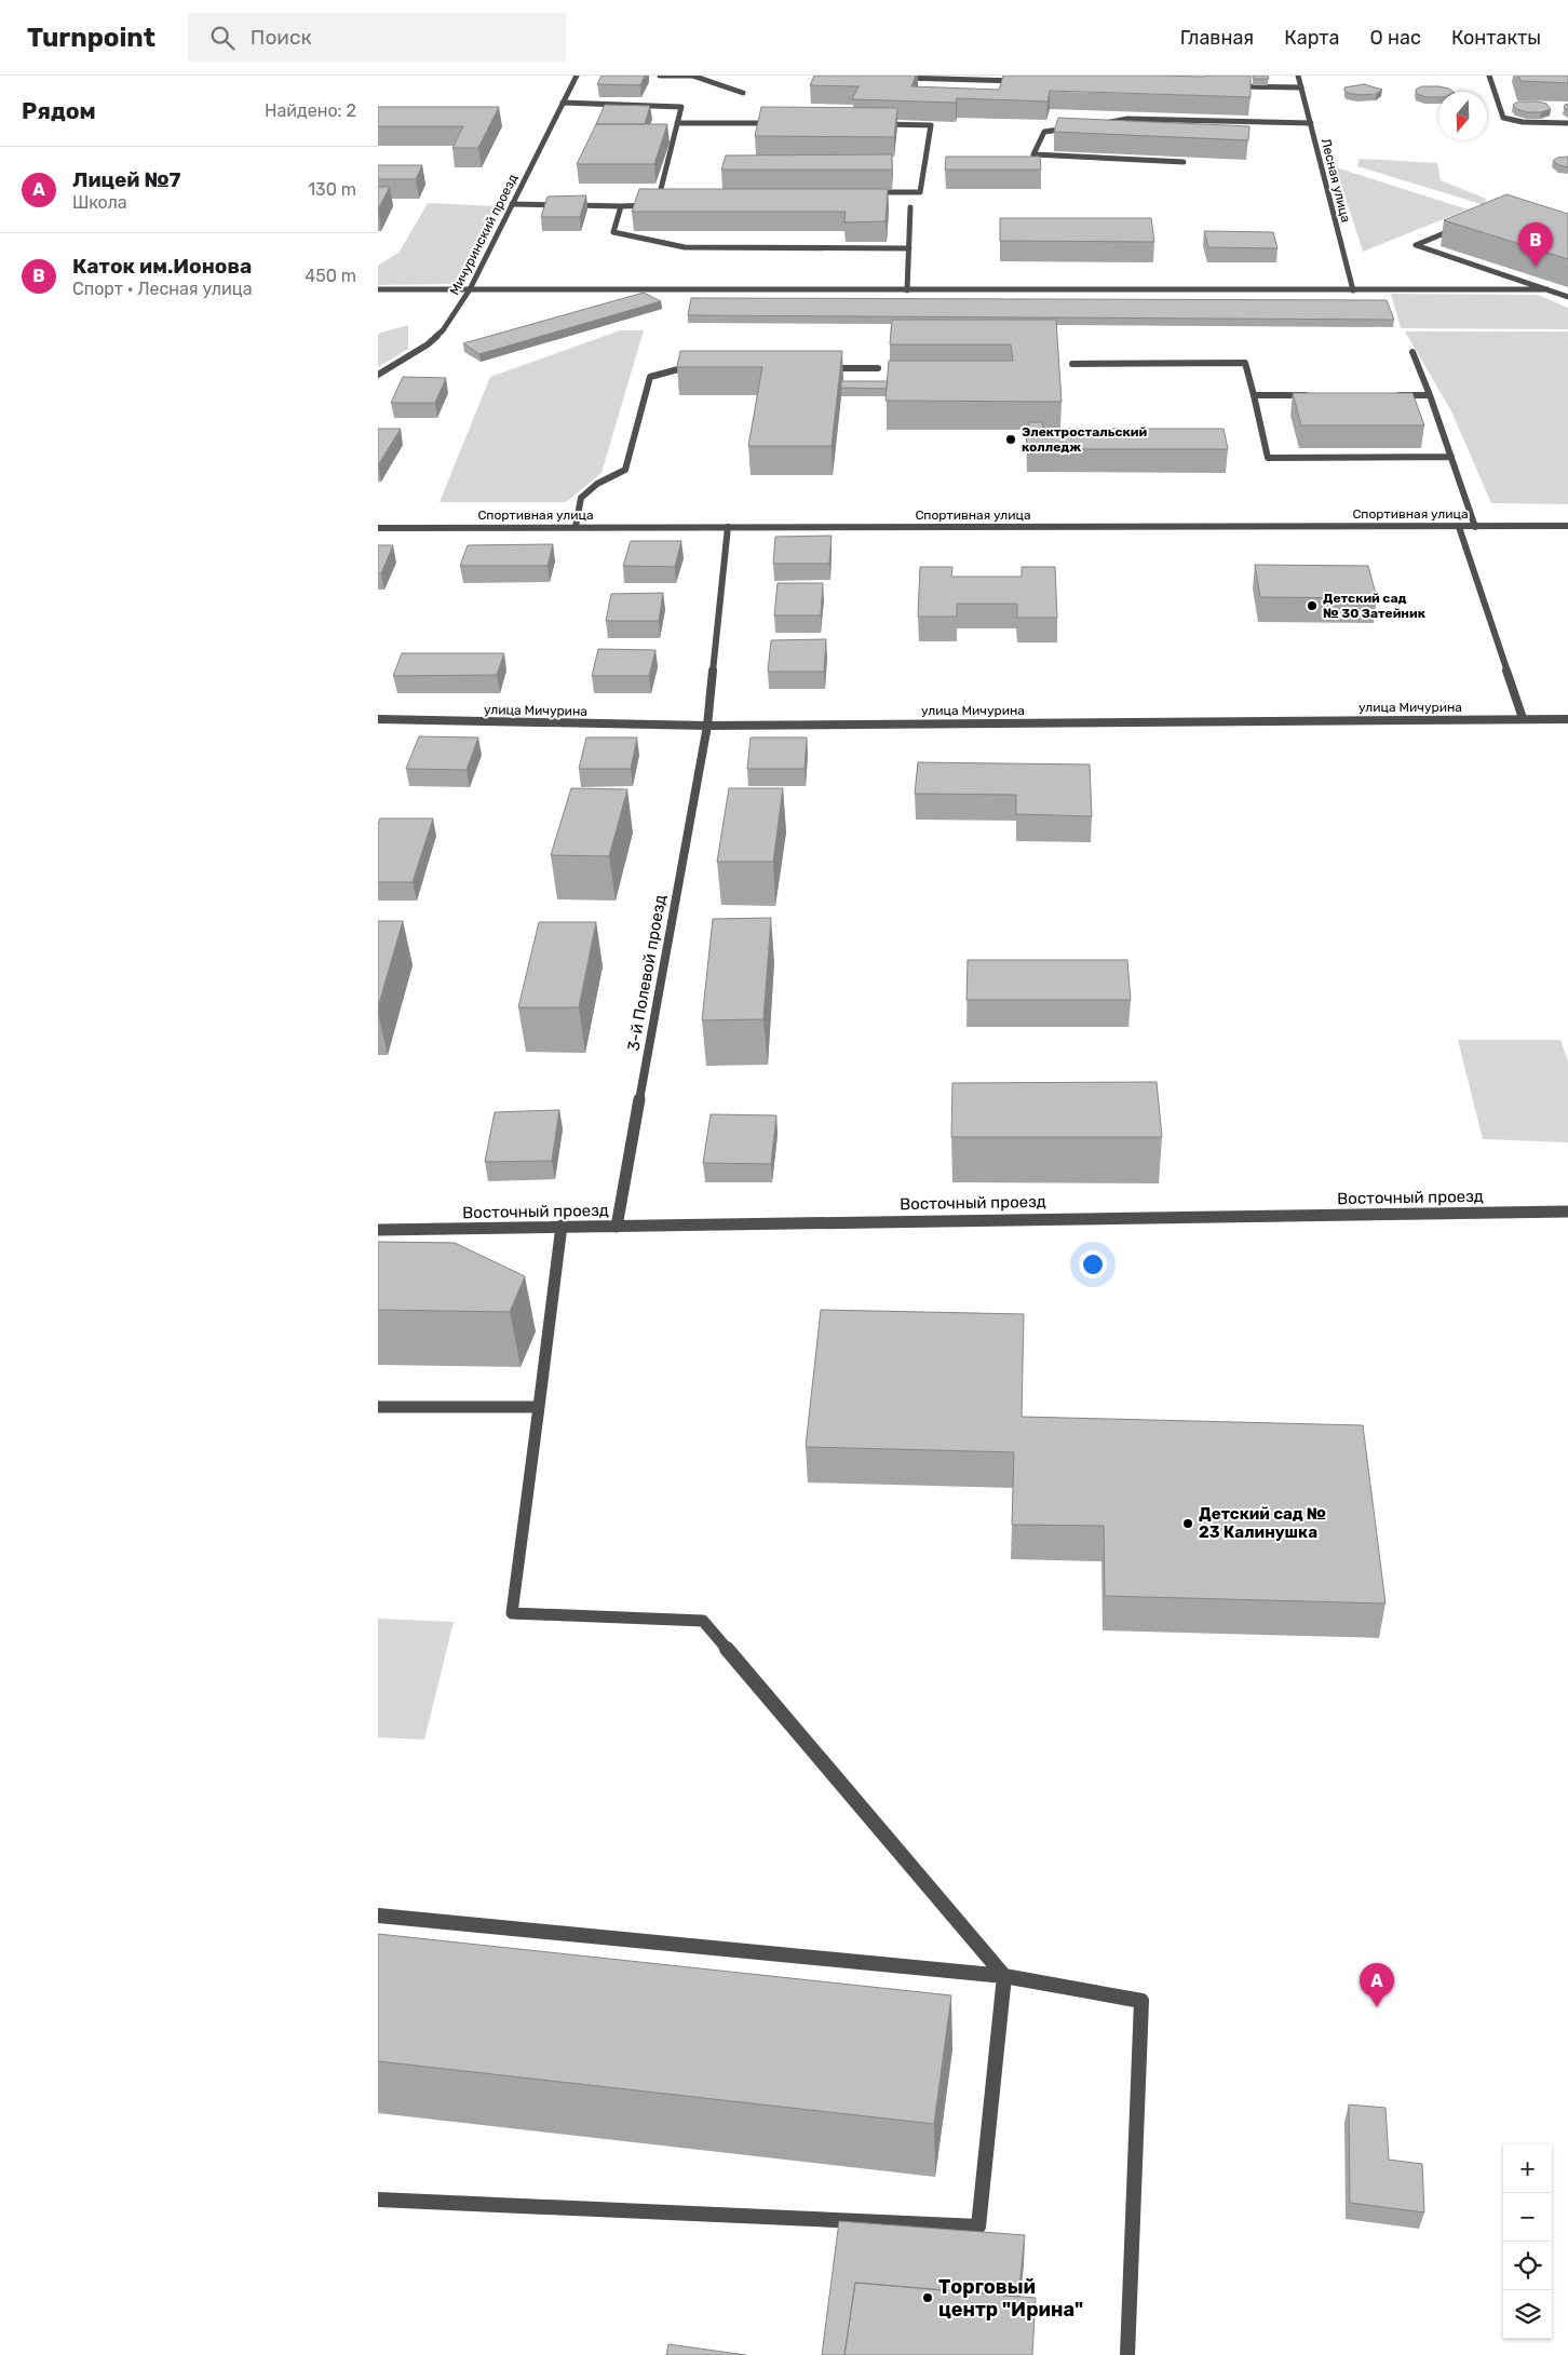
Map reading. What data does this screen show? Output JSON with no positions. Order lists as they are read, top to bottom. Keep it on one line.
{"streets":{"street":["Лесная улица","Мичуринский проезд","Спортивная улица","улица Мичурина","3-й Полевой проезд","Восточный проезд"]},"crossings":[["Спортивная улица","3-й Полевой проезд"],["улица Мичурина","3-й Полевой проезд"],["3-й Полевой проезд","Восточный проезд"]],"places":["Электростальский колледж","Детский сад № 30 Затейник","Детский сад № 23 Калинушка","Торговый центр \"Ирина\""],"north":"bottom","page":{"header":"Turnpoint","search":"Поиск","nav":["Главная","Карта","О нас","Контакты"],"heading":["Рядом","Найдено: 2"],"list":[{"mark":"A","name":"Лицей №7","note":"Школа","value":"130 m"},{"mark":"B","name":"Каток им.Ионова","note":"Спорт · Лесная улица","value":"450 m"}],"pins":["B","A"],"map_buttons":["+","−"]}}
